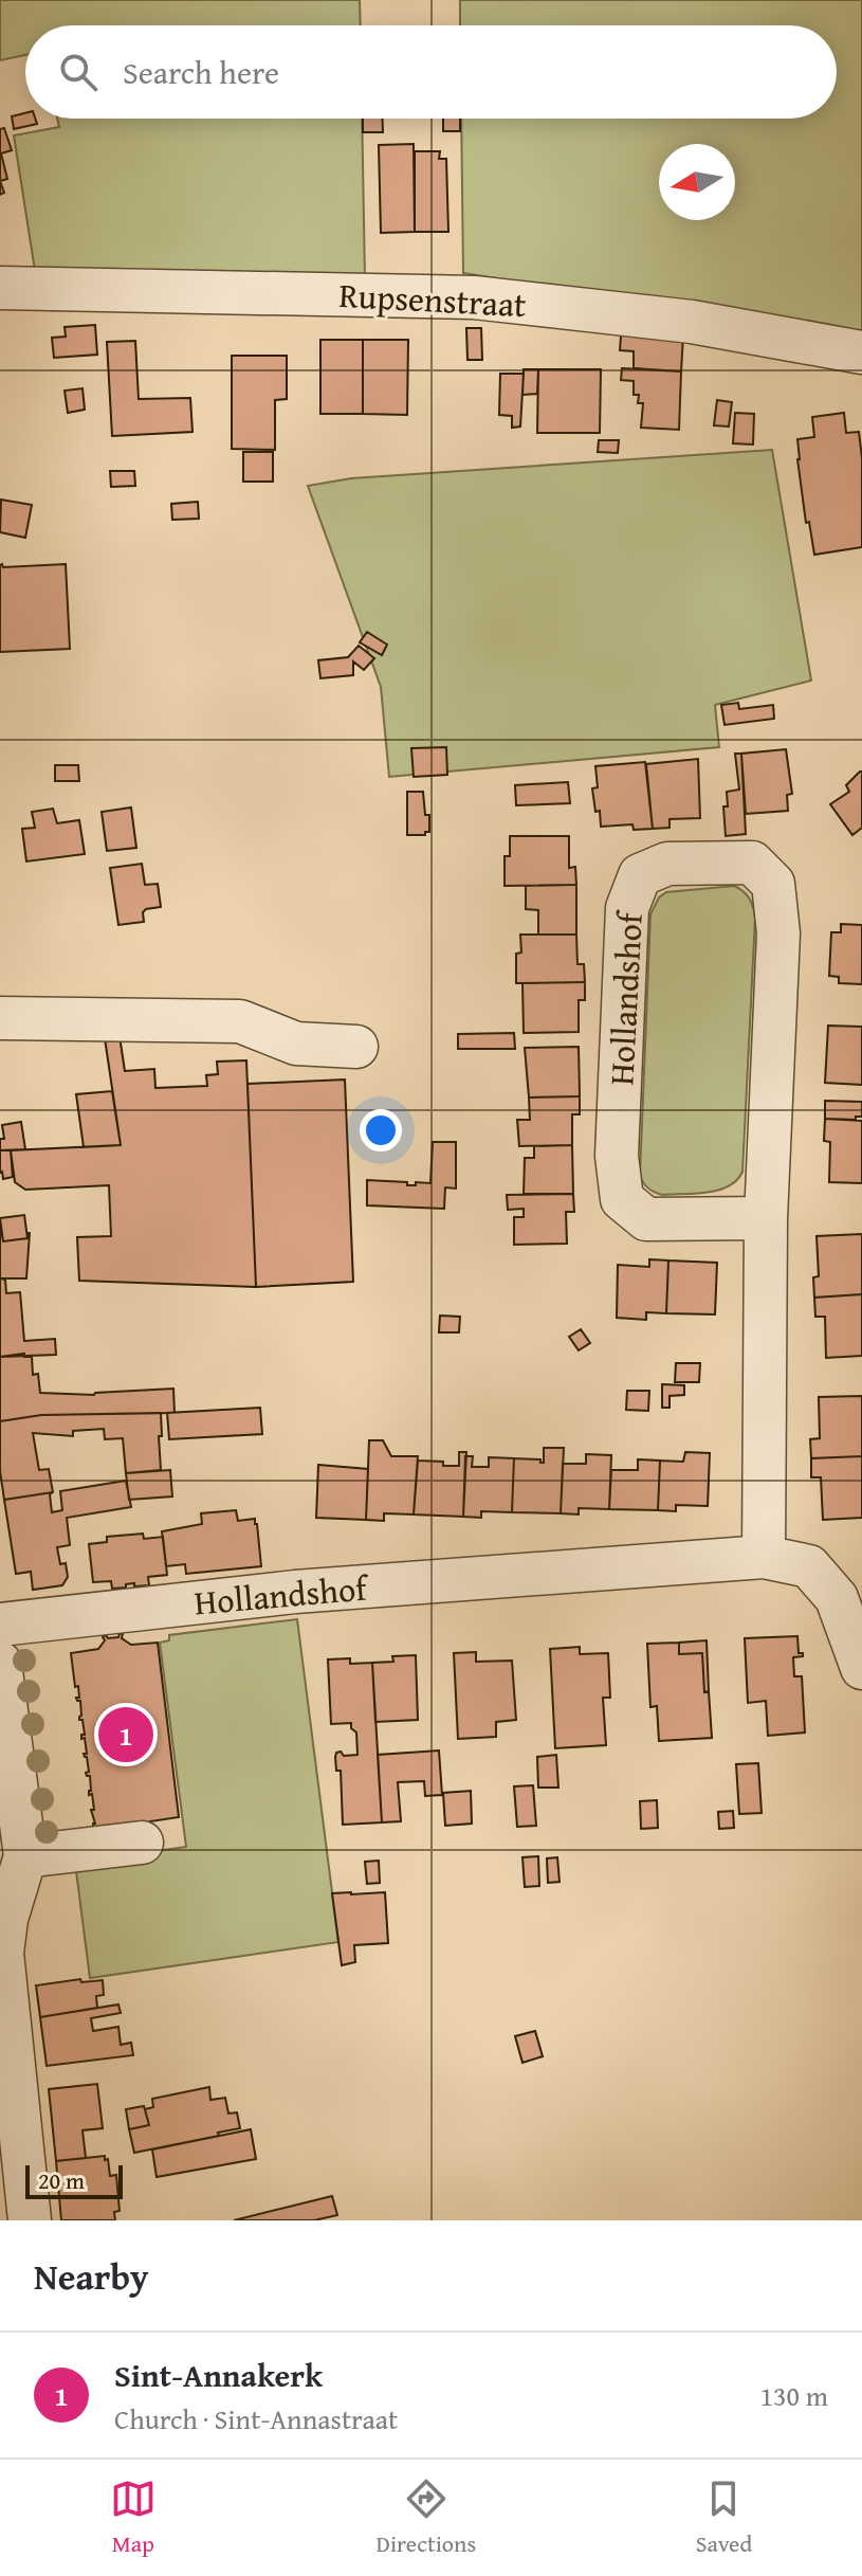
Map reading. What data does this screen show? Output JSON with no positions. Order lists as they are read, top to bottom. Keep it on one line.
{"streets":{"street":["Rupsenstraat","Hollandshof"]},"scale_bar":"20 m","north":"left","page":{"search":"Search here","pins":"1","scale":"20 m","heading":"Nearby","list":[{"mark":"1","name":"Sint-Annakerk","note":"Church · Sint-Annastraat","value":"130 m"}],"nav":["Map","Directions","Saved"]}}
